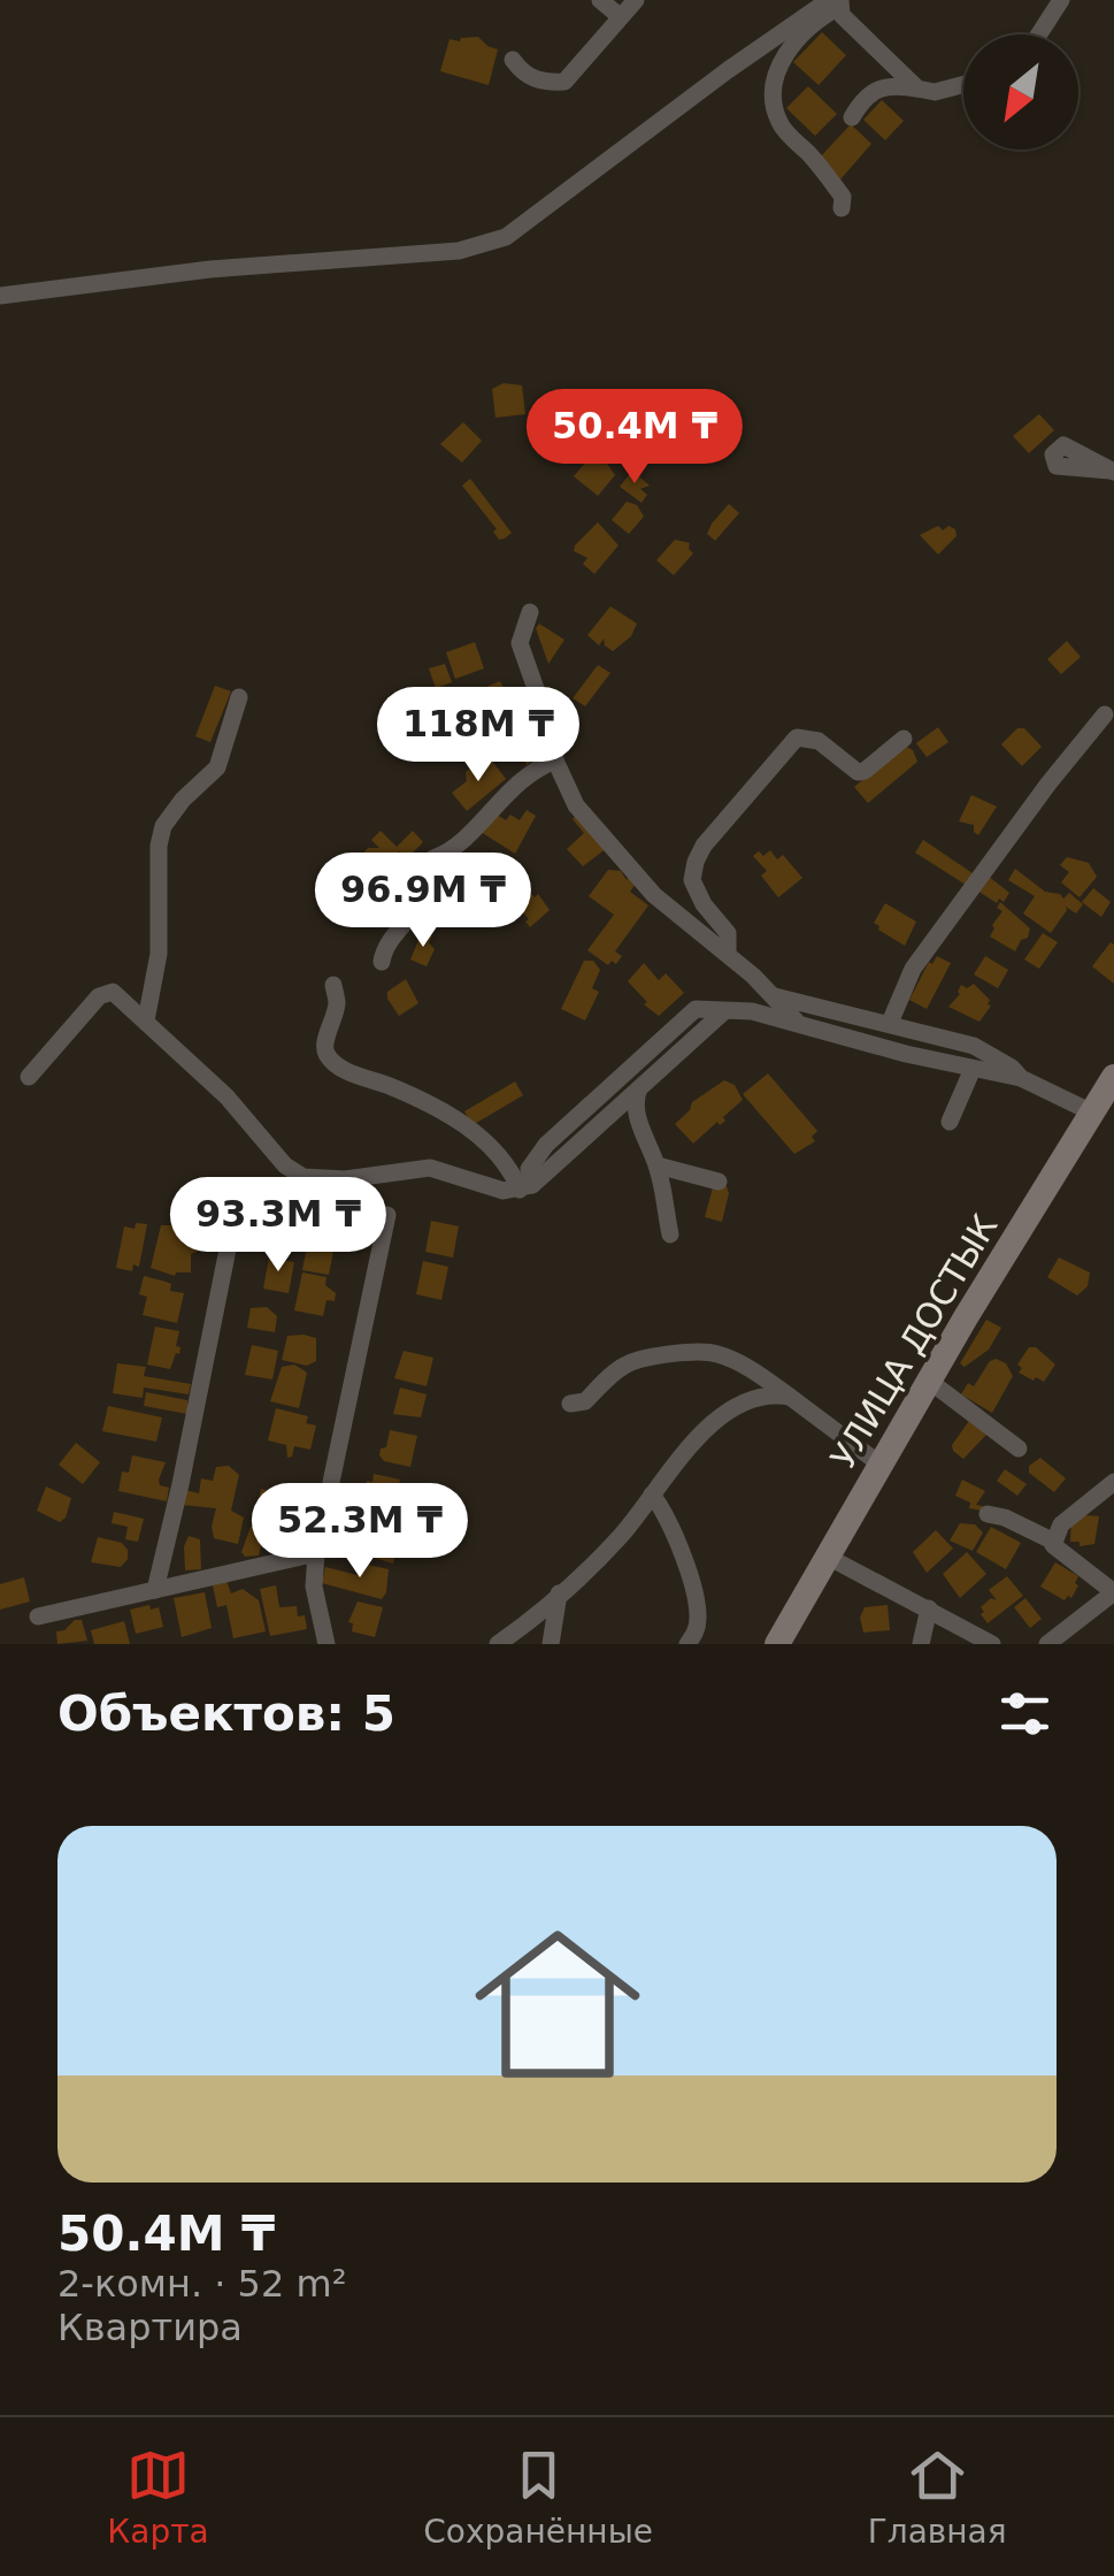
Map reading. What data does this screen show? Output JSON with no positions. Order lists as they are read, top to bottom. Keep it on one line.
{"streets":{"main road":["УЛИЦА ДОСТЫК"]},"north":"bottom left","page":{"price":["50.4M ₸","118M ₸","96.9M ₸","93.3M ₸","52.3M ₸"],"heading":"Объектов: 5","list":[{"name":"50.4M ₸","note":"2-комн. · 52 m² · Квартира"}],"tabs":["Карта","Сохранённые","Главная"]}}
